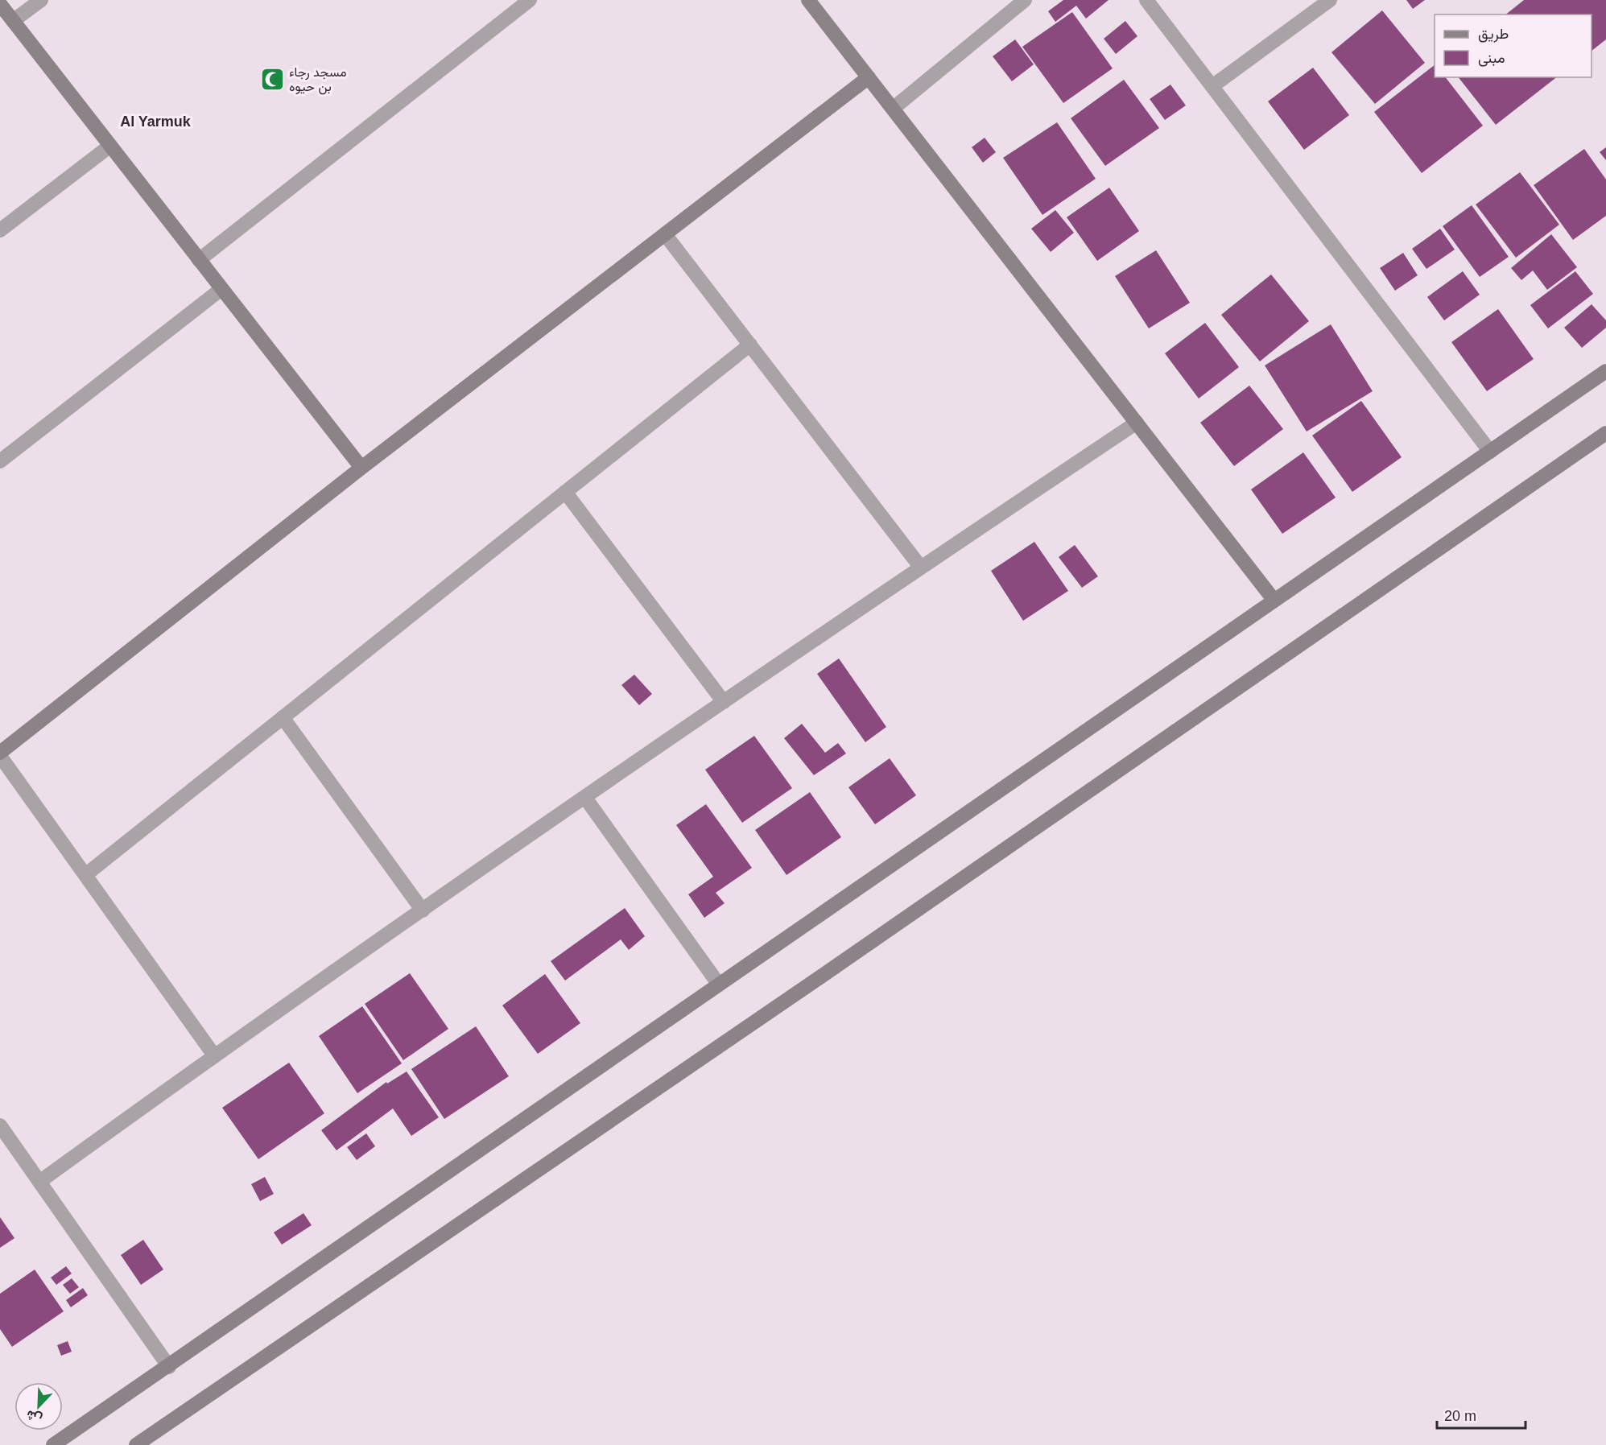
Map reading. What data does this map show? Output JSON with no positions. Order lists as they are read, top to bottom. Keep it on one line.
{"districts":["Al Yarmuk"],"places":{"mosque":["مسجد رجاء بن حيوه"]},"legend":["طريق","مبنى"],"scale_bar":"20 m","north":"bottom left"}
